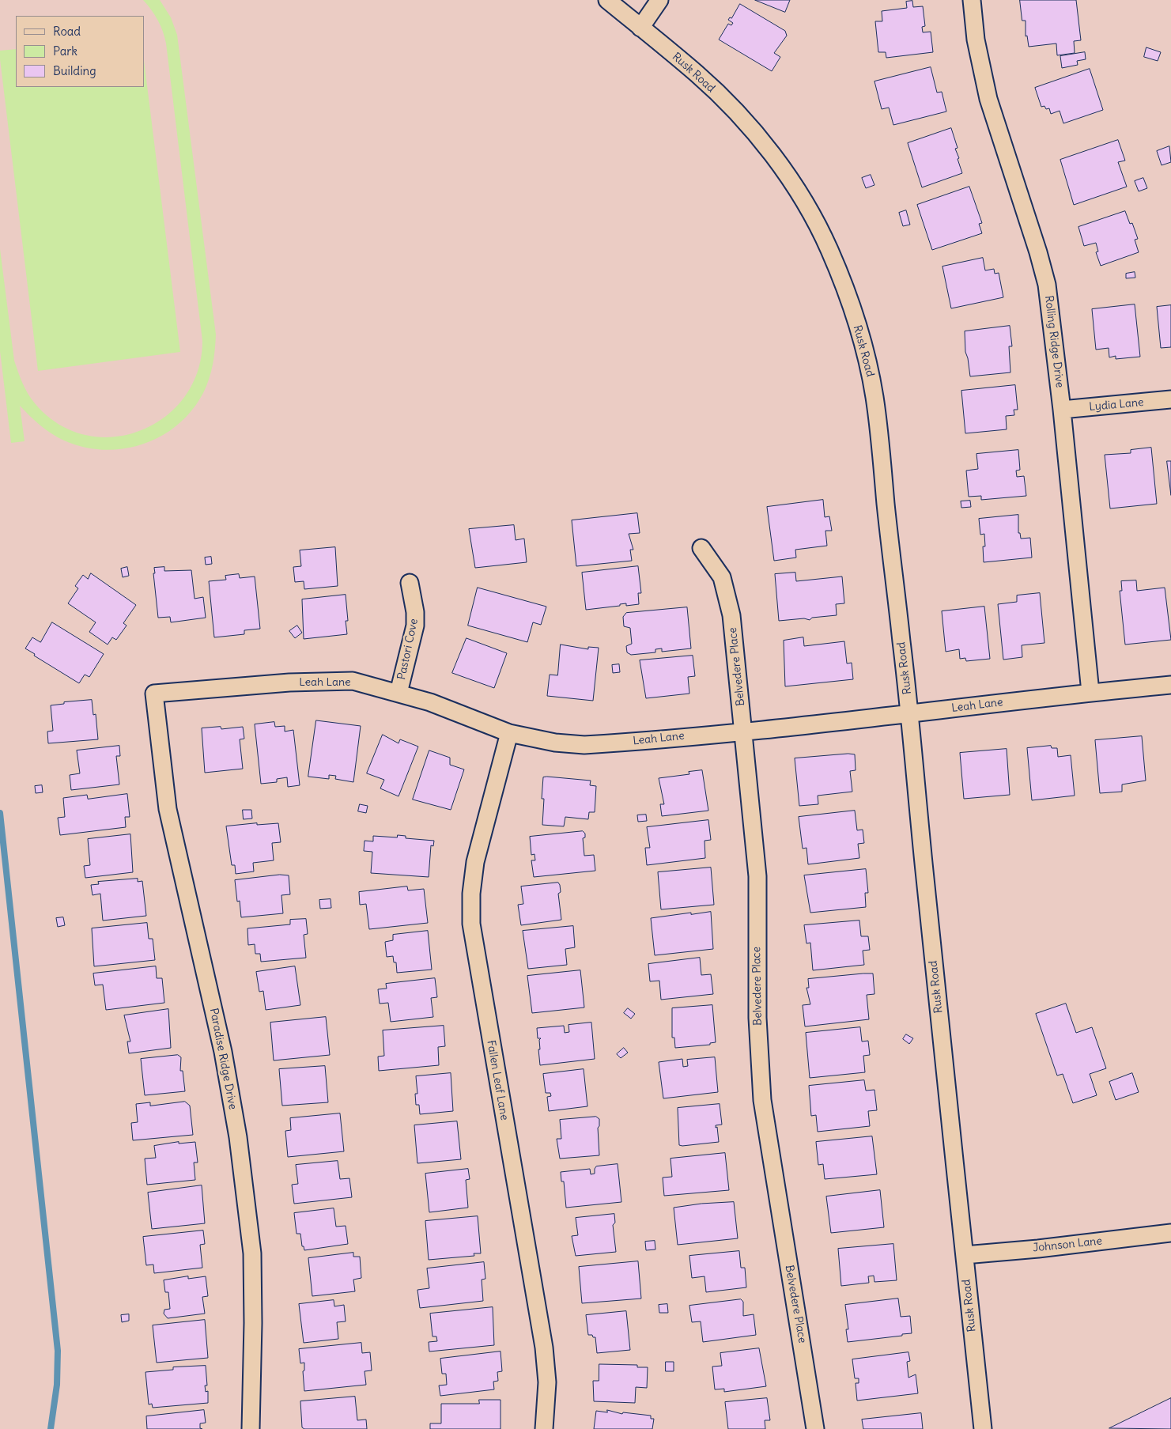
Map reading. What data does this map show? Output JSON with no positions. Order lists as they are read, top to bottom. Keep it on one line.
{"streets":{"street":["Rusk Road","Rolling Ridge Drive","Lydia Lane","Pastori Cove","Belvedere Place","Leah Lane","Paradise Ridge Drive","Fallen Leaf Lane","Johnson Lane"]},"crossings":[["Rusk Road","Leah Lane"],["Rusk Road","Johnson Lane"],["Rolling Ridge Drive","Lydia Lane"],["Rolling Ridge Drive","Leah Lane"],["Pastori Cove","Leah Lane"],["Belvedere Place","Leah Lane"],["Leah Lane","Paradise Ridge Drive"],["Leah Lane","Fallen Leaf Lane"]],"legend":["Road","Park","Building"]}
